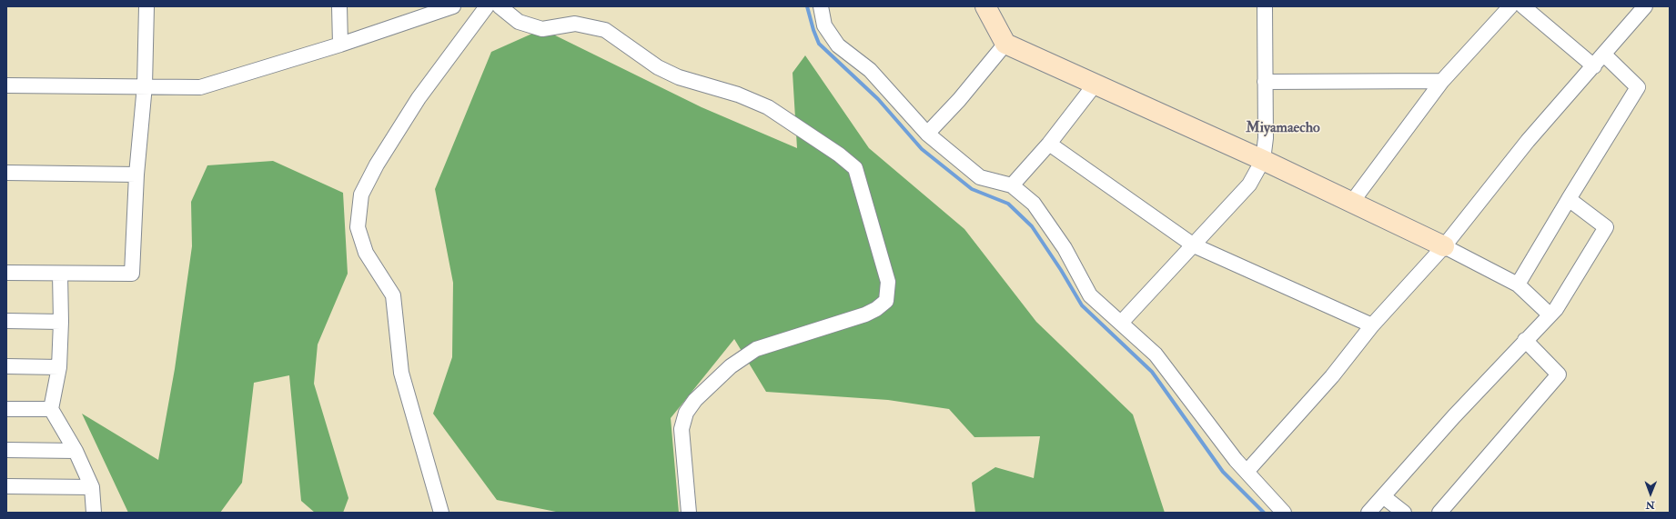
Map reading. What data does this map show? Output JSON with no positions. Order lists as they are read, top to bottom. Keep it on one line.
{"districts":["Miyamaecho"],"north":"bottom"}
